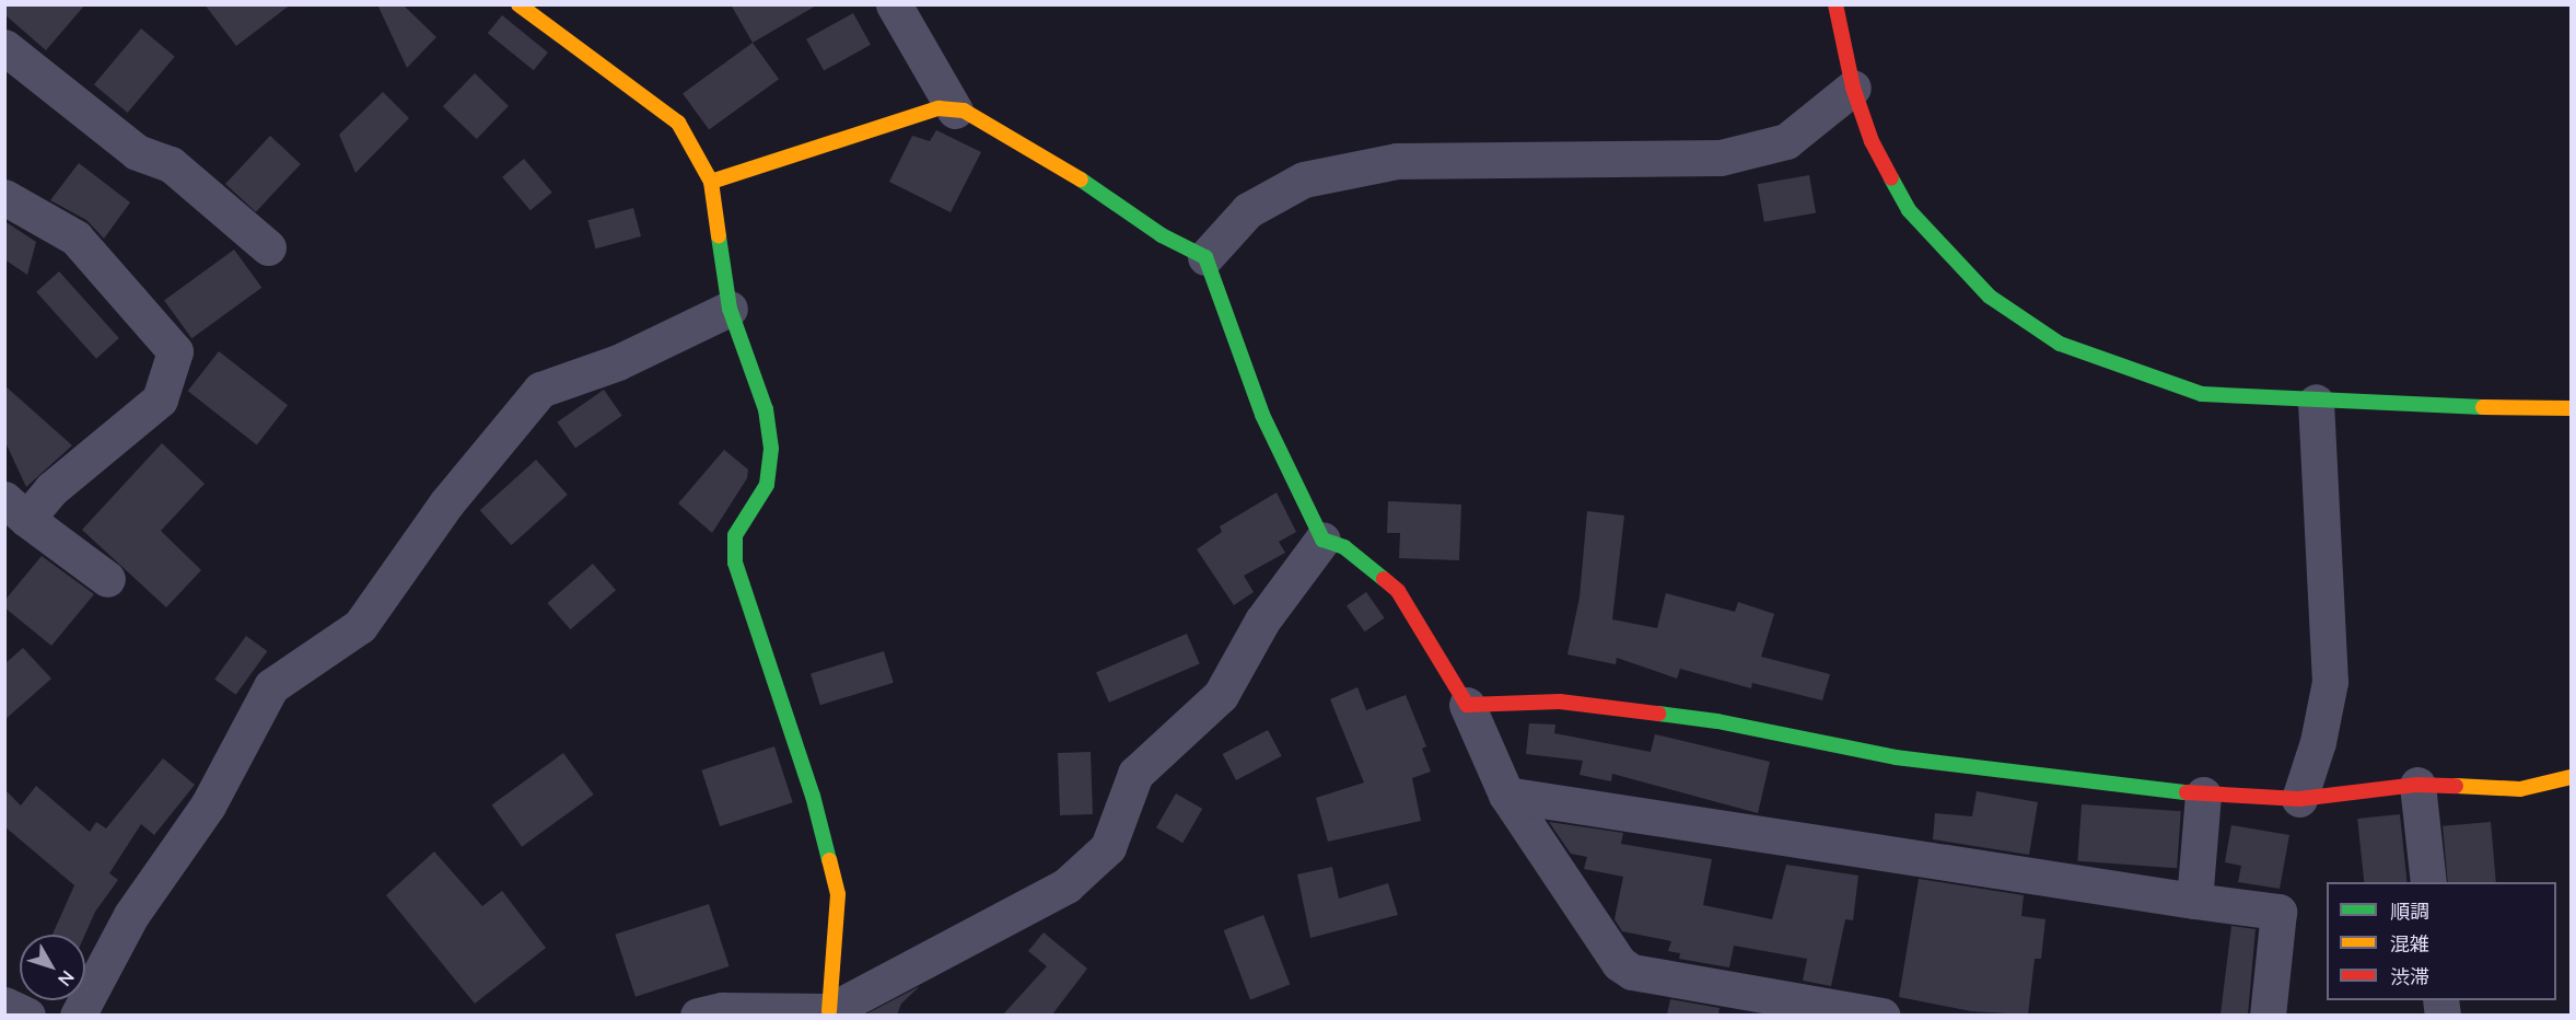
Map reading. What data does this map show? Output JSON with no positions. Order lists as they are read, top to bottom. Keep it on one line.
{"legend":["順調","混雑","渋滞"],"north":"bottom right"}
